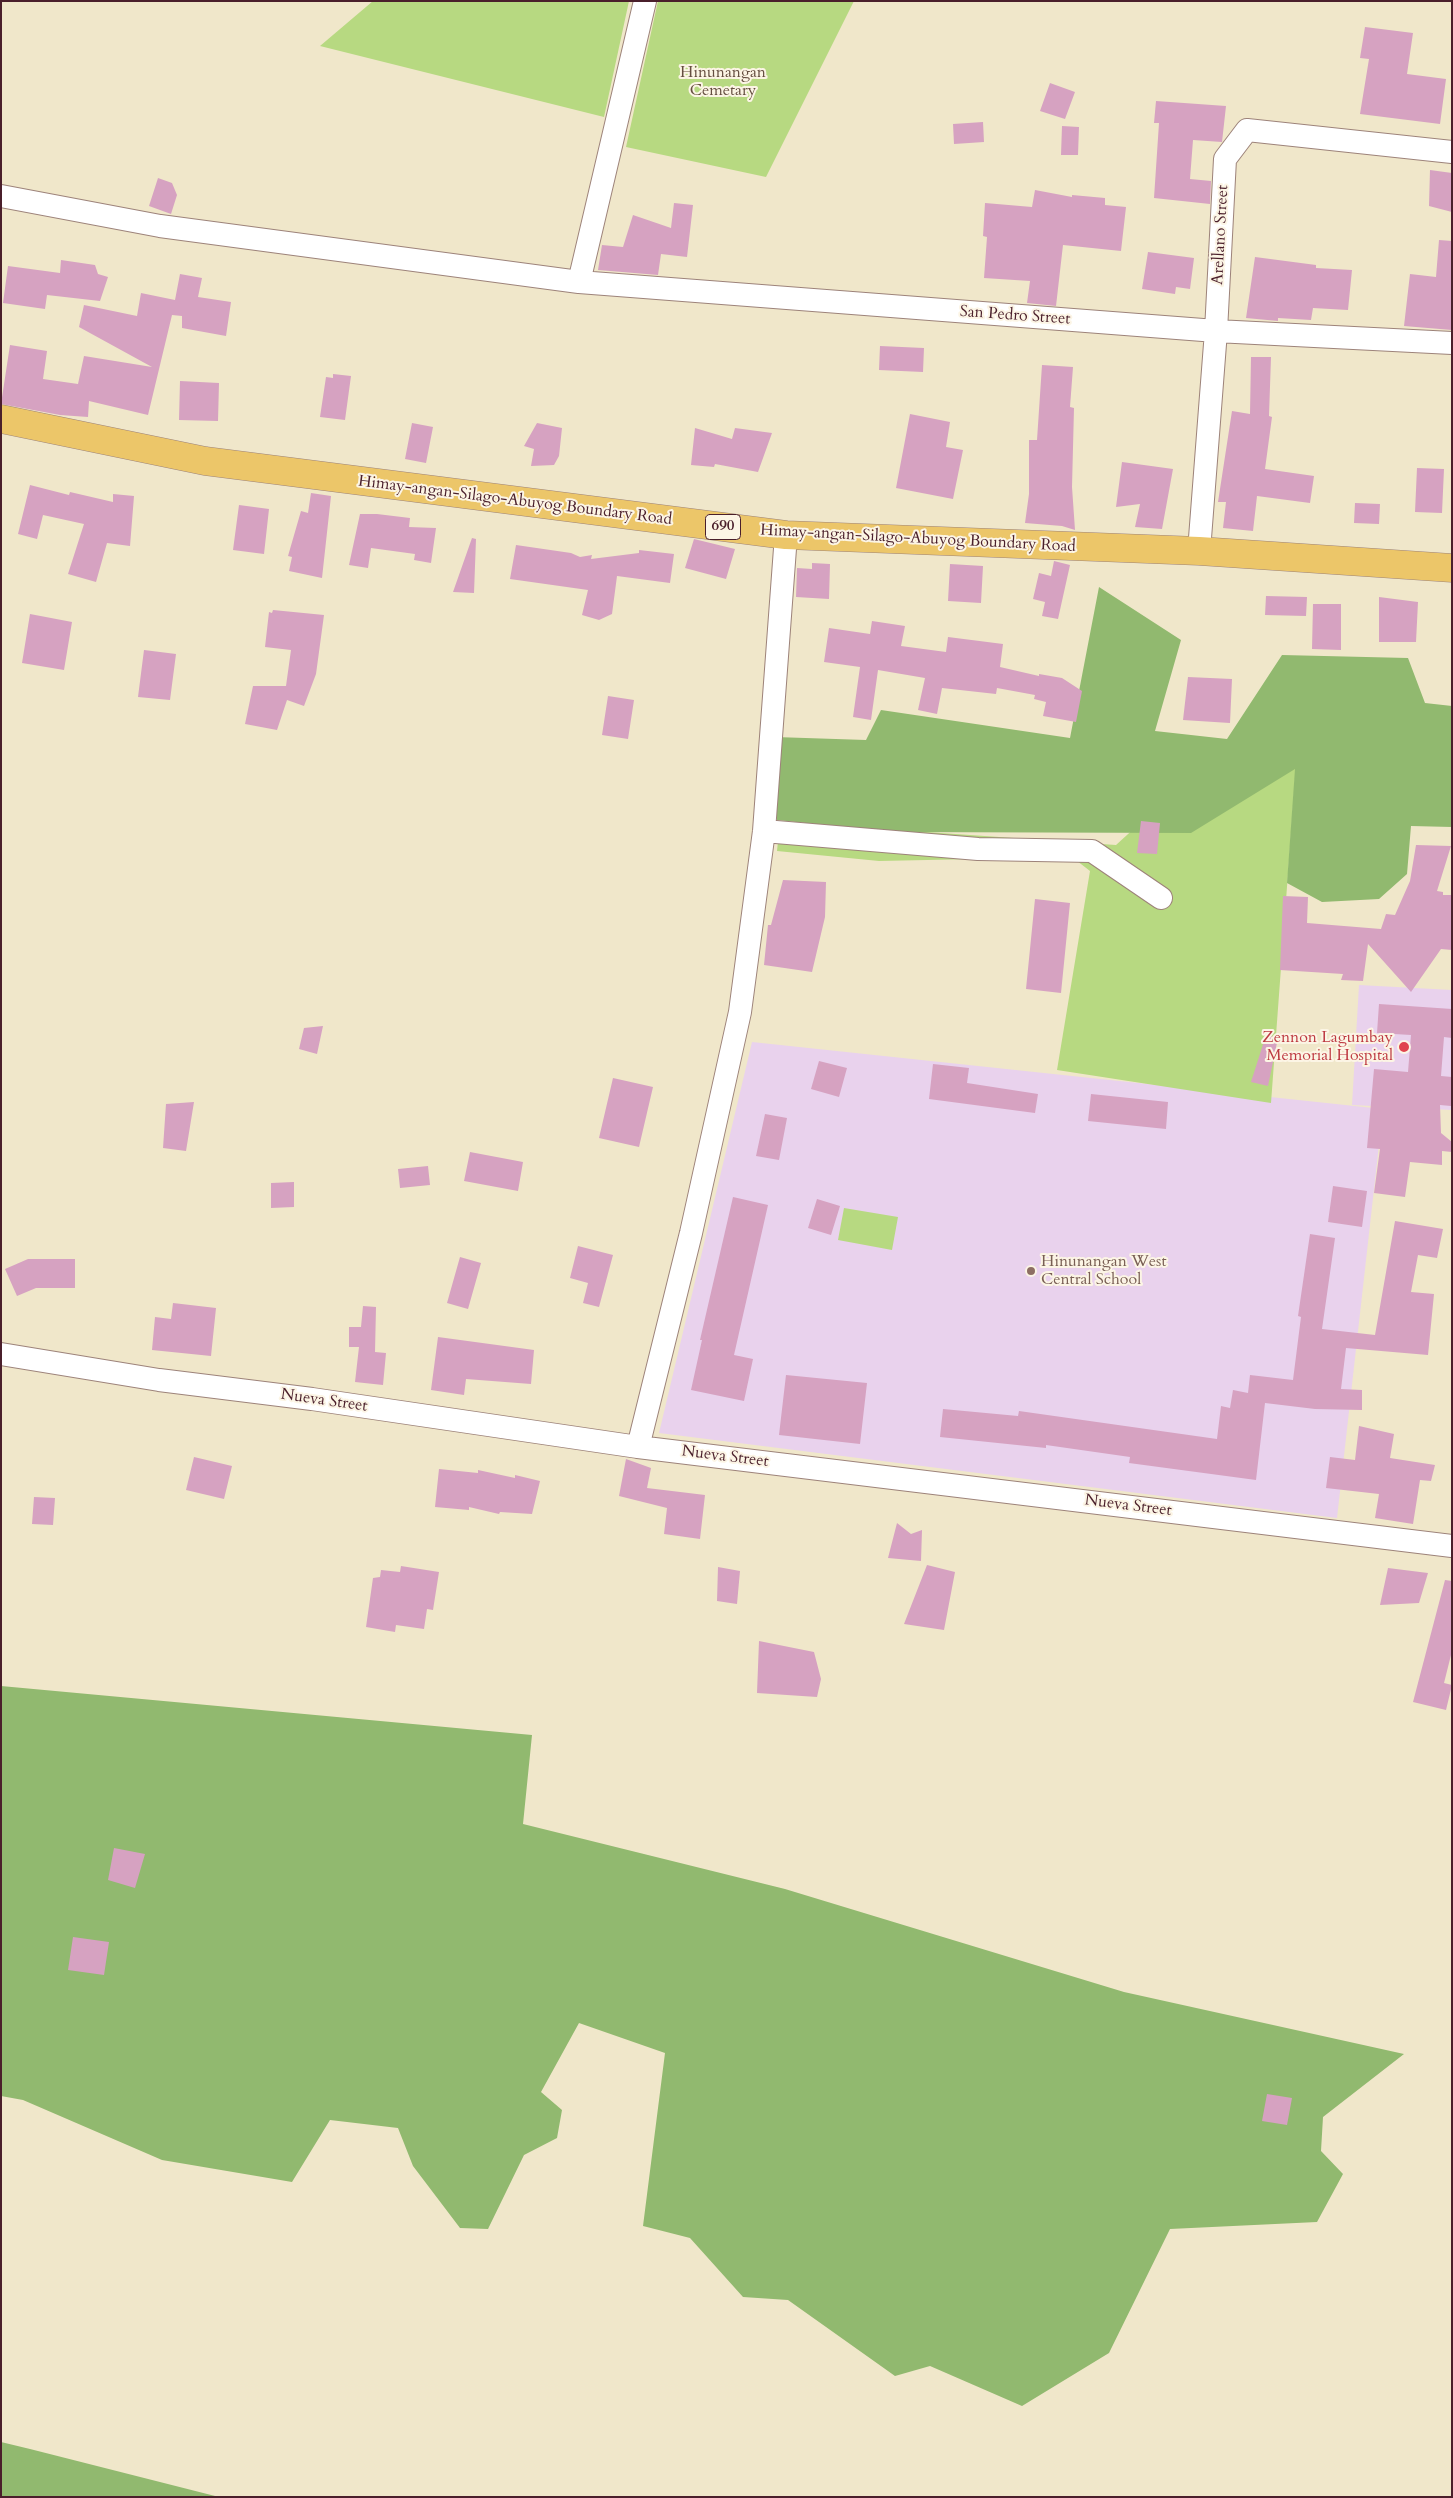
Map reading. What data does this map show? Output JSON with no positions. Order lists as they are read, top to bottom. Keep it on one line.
{"streets":{"main road":["Himay-angan-Silago-Abuyog Boundary Road","690"],"street":["Arellano Street","San Pedro Street","Nueva Street"]},"crossings":[["Arellano Street","San Pedro Street"],["Arellano Street","Himay-angan-Silago-Abuyog Boundary Road"]],"parks":["Hinunangan Cemetary"],"places":["Zennon Lagumbay Memorial Hospital","Hinunangan West Central School"]}
